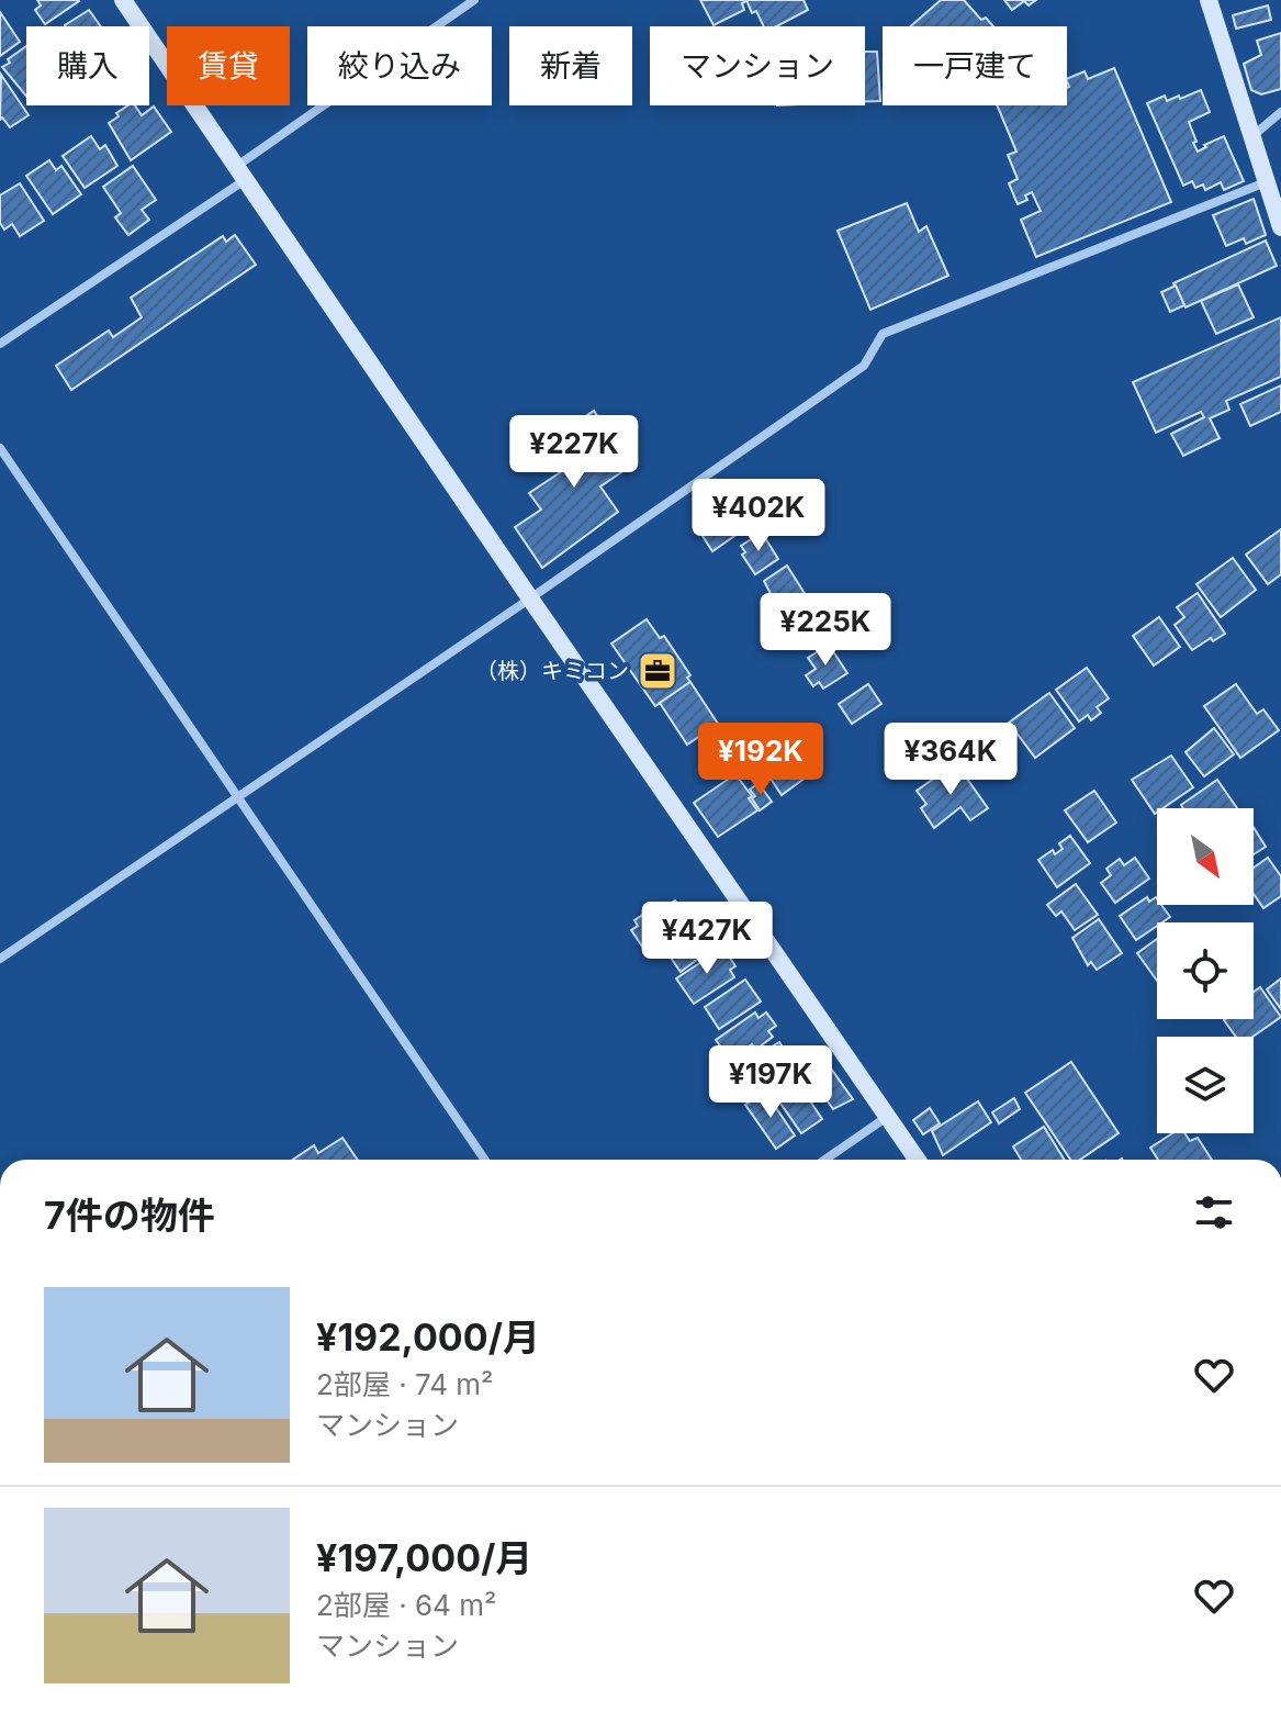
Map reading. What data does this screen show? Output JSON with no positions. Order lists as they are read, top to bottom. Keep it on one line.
{"places":{"office":["（株）キミコン"]},"north":"bottom right","page":{"chip":["購入","賃貸","絞り込み","新着","マンション","一戸建て"],"price":["¥227K","¥402K","¥225K","¥192K","¥364K","¥427K","¥197K"],"heading":"7件の物件","list":[{"name":"¥192,000/月","note":"2部屋 · 74 m² · マンション"},{"name":"¥197,000/月","note":"2部屋 · 64 m² · マンション"}]}}
